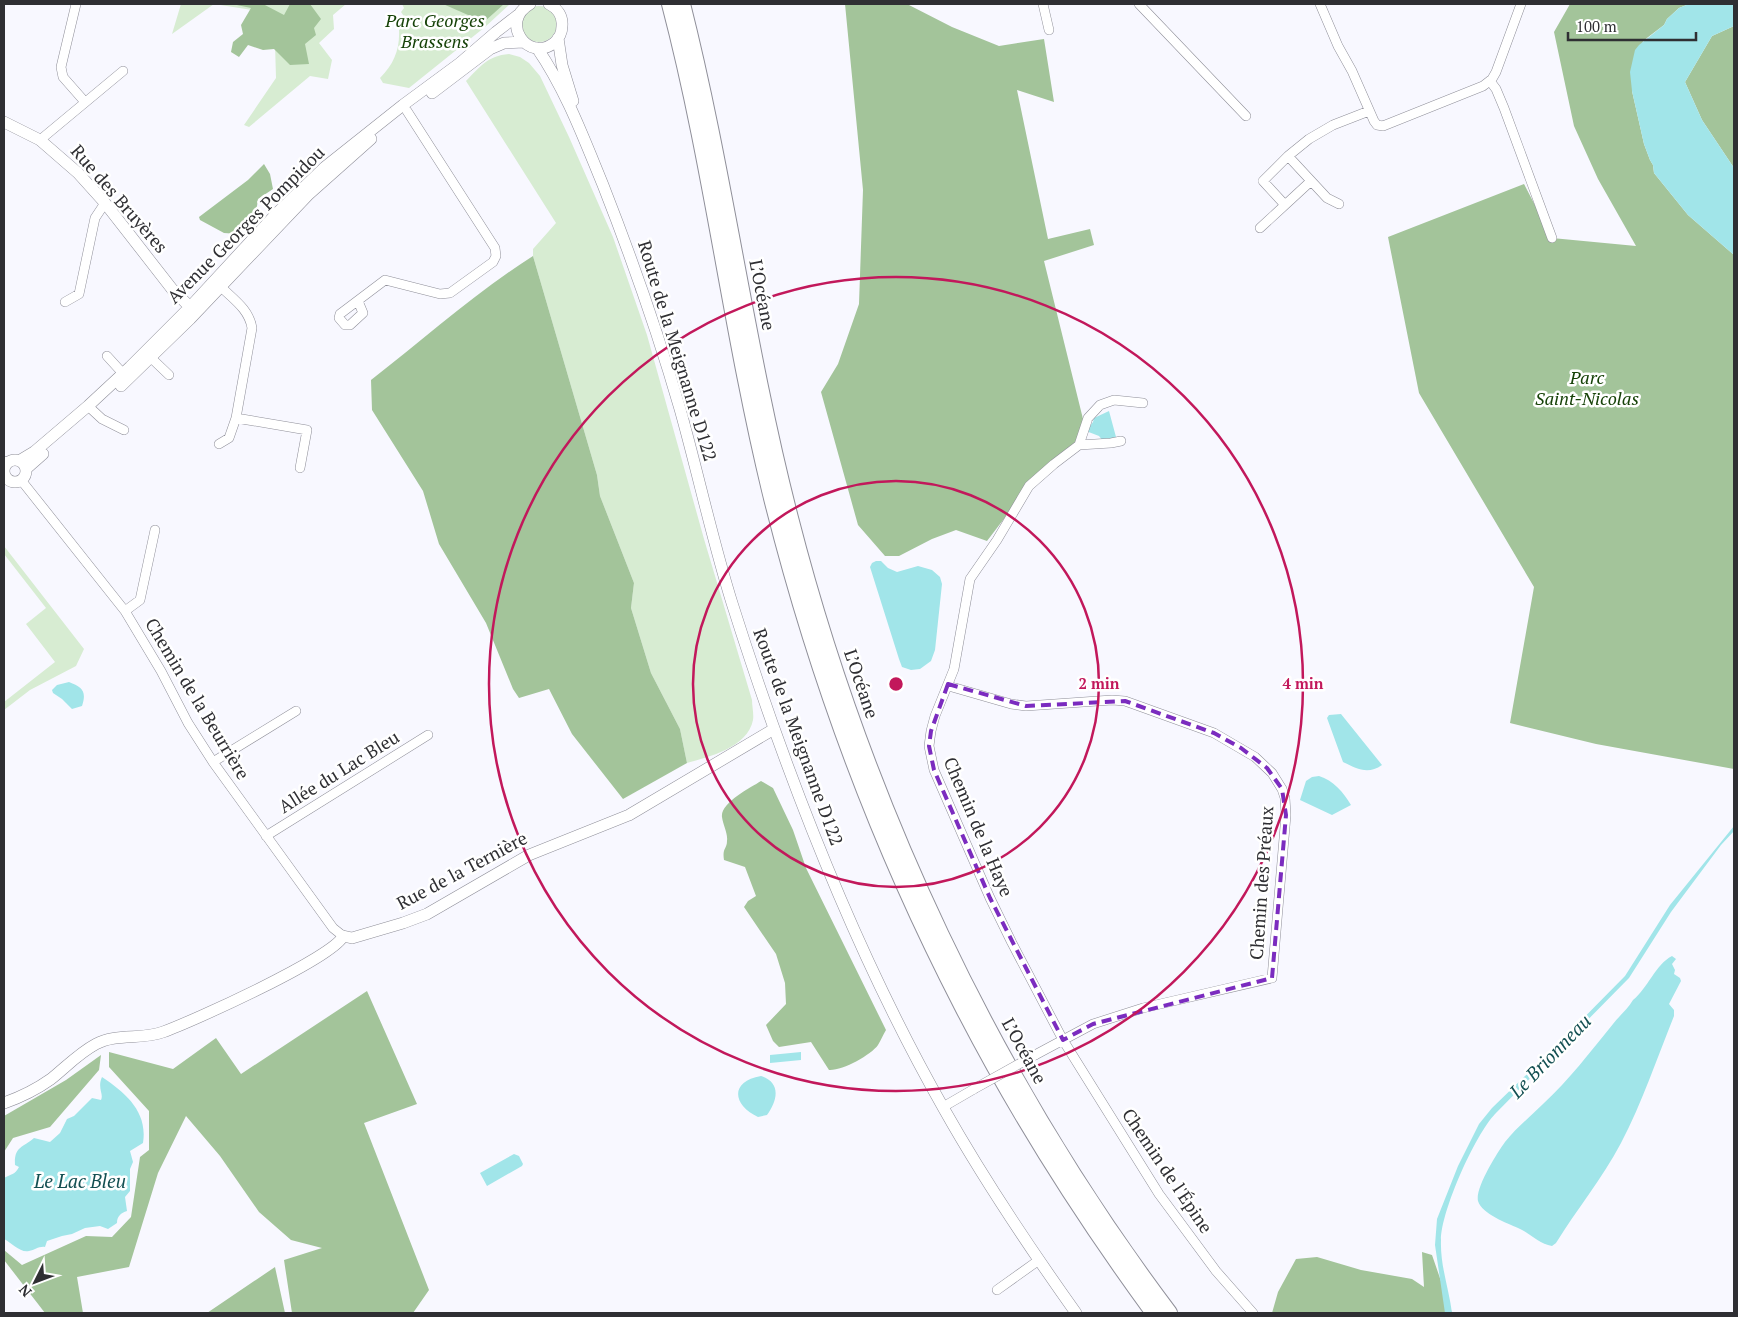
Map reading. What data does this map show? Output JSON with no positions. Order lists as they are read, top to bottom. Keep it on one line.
{"streets":{"highway":["L’Océane"],"street":["Rue des Bruyères","Avenue Georges Pompidou","Route de la Meignanne D122","Chemin de la Beurrière","Allée du Lac Bleu","Chemin de la Haye","Rue de la Ternière","Chemin des Préaux","Chemin de l'Épine"]},"crossings":[["Rue des Bruyères","Avenue Georges Pompidou"],["Avenue Georges Pompidou","Chemin de la Beurrière"],["Route de la Meignanne D122","Rue de la Ternière"],["Chemin de la Beurrière","Allée du Lac Bleu"],["Chemin de la Beurrière","Rue de la Ternière"],["Chemin de la Haye","Chemin des Préaux"],["Chemin de la Haye","Chemin de l'Épine"],["Chemin des Préaux","Chemin de l'Épine"]],"water":["Le Brionneau","Le Lac Bleu"],"parks":["Parc Georges Brassens","Parc Saint-Nicolas"],"scale_bar":"100 m","north":"bottom left","rings":["2 min","4 min"]}
